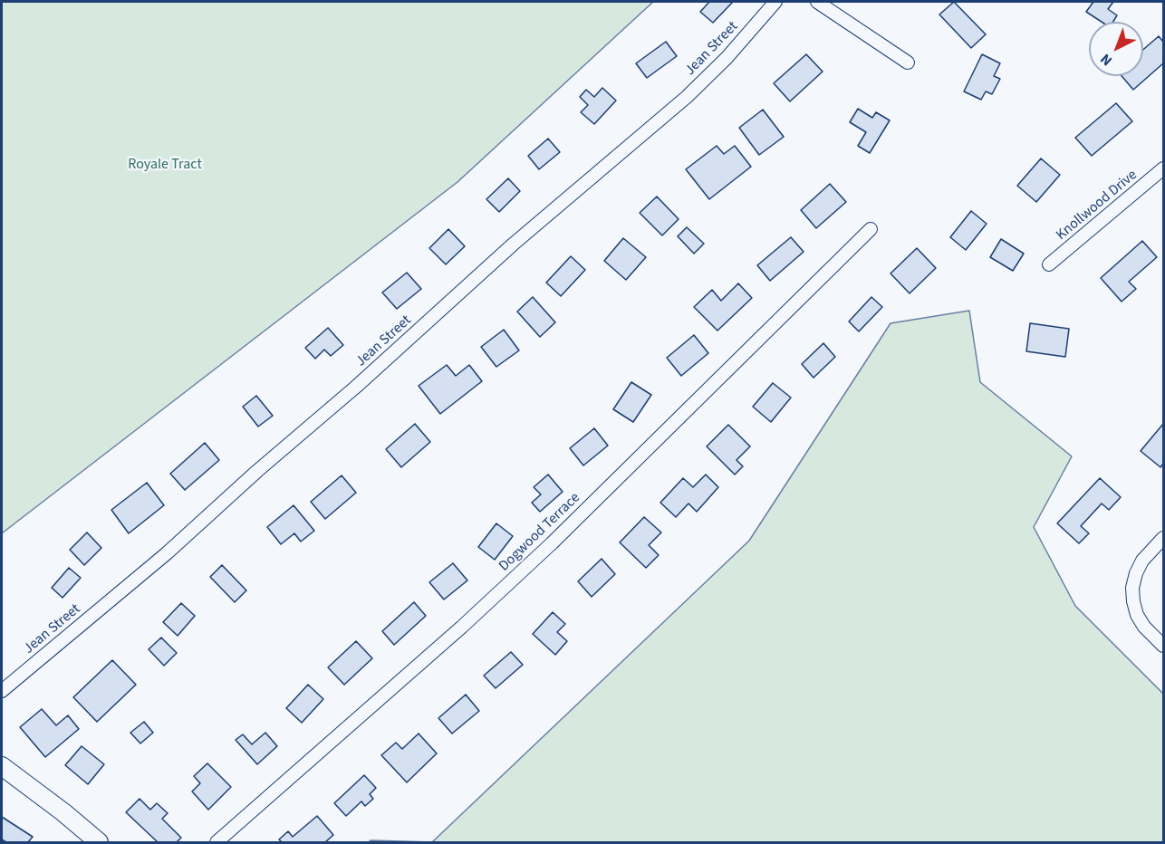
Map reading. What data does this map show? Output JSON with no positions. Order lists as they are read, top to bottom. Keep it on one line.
{"streets":{"street":["Jean Street","Knollwood Drive","Dogwood Terrace"]},"parks":["Royale Tract"],"north":"bottom left"}
